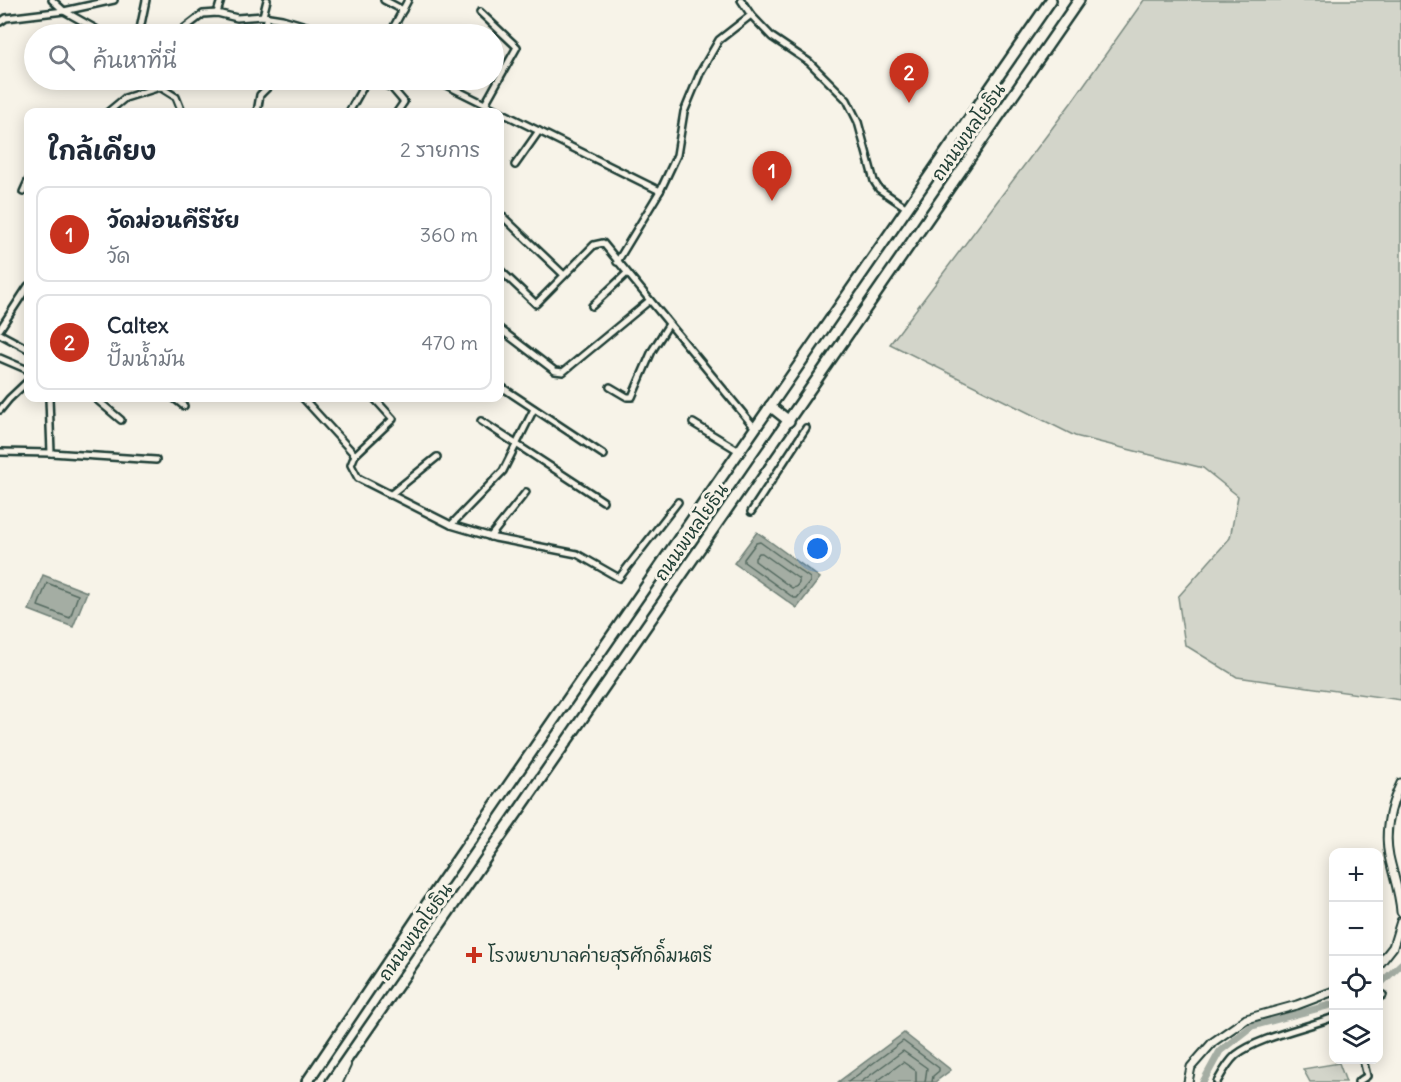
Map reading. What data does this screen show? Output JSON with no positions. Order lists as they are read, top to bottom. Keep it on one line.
{"streets":{"highway":["ถนนพหลโยธิน"]},"places":{"health":["โรงพยาบาลค่ายสุรศักดิ์มนตรี"]},"page":{"search":"ค้นหาที่นี่","pins":["2","1"],"heading":["ใกล้เคียง","2 รายการ"],"list":[{"mark":"1","name":"วัดม่อนคีรีชัย","note":"วัด","value":"360 m"},{"mark":"2","name":"Caltex","note":"ปั๊มน้ำมัน","value":"470 m"}],"map_buttons":["+","−"]}}
